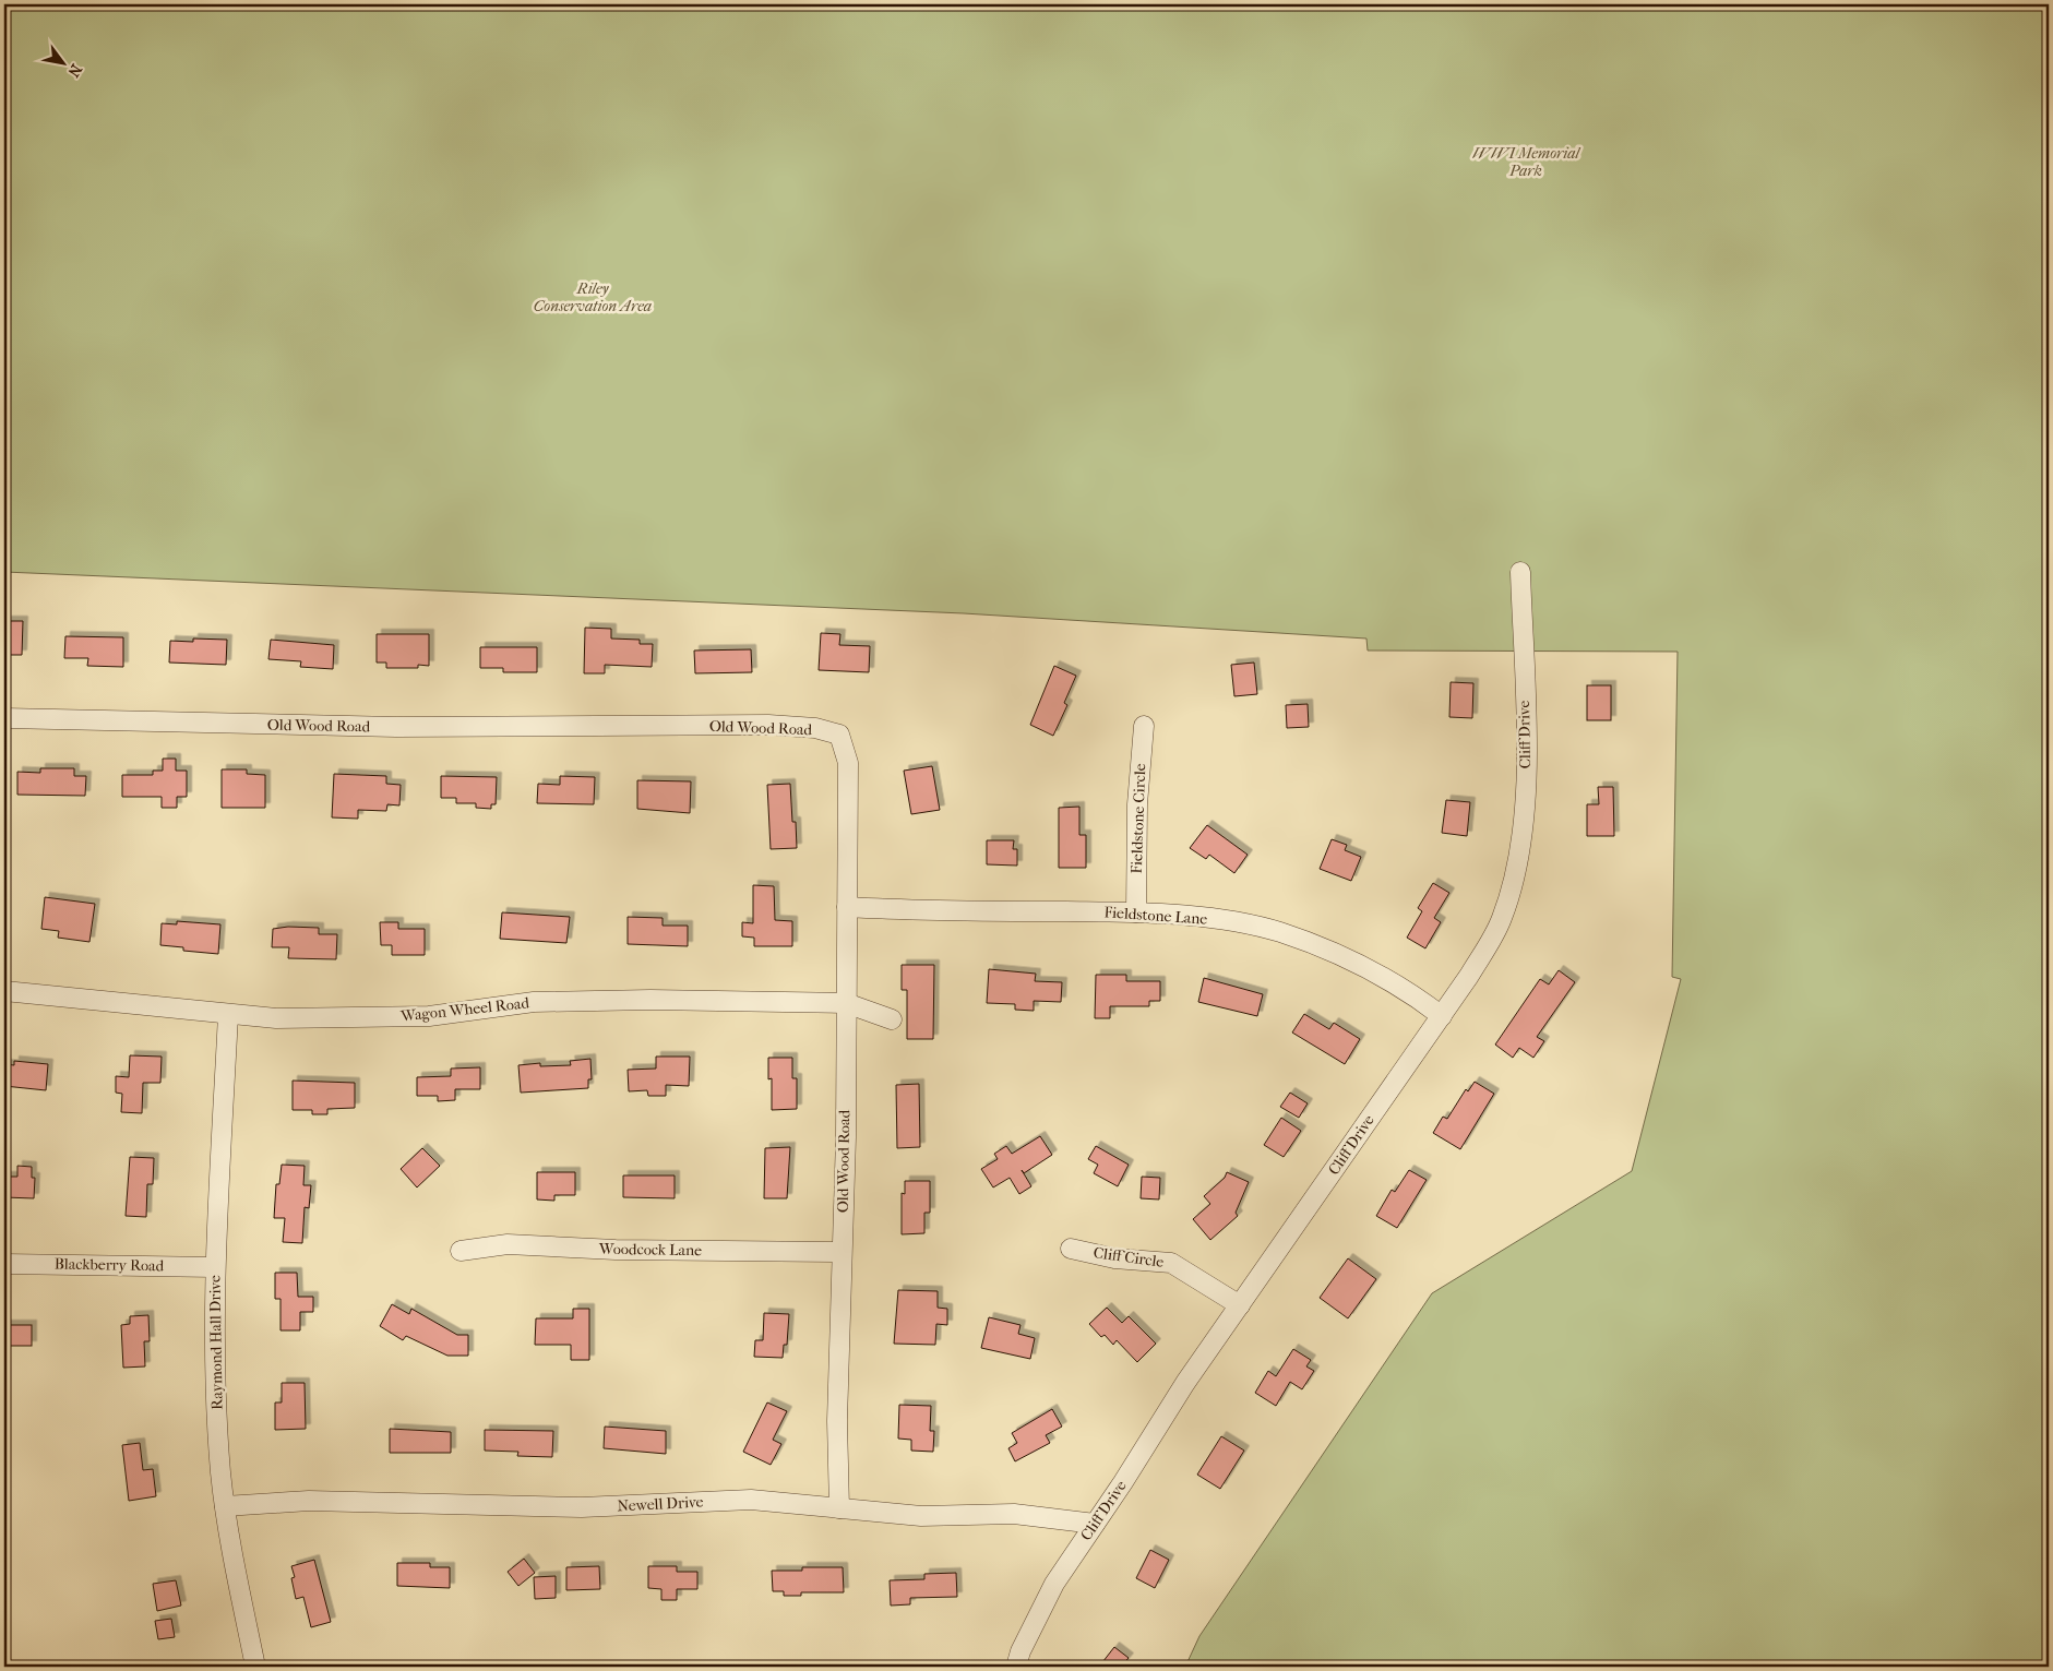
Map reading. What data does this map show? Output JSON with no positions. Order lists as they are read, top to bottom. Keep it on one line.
{"streets":{"street":["Old Wood Road","Cliff Drive","Fieldstone Circle","Fieldstone Lane","Wagon Wheel Road","Woodcock Lane","Cliff Circle","Blackberry Road","Raymond Hall Drive","Newell Drive"]},"crossings":[["Old Wood Road","Fieldstone Lane"],["Old Wood Road","Wagon Wheel Road"],["Old Wood Road","Woodcock Lane"],["Old Wood Road","Newell Drive"],["Cliff Drive","Fieldstone Lane"],["Cliff Drive","Cliff Circle"],["Cliff Drive","Newell Drive"],["Fieldstone Circle","Fieldstone Lane"],["Wagon Wheel Road","Raymond Hall Drive"],["Blackberry Road","Raymond Hall Drive"],["Raymond Hall Drive","Newell Drive"]],"parks":["WWI Memorial Park","Riley Conservation Area"],"north":"bottom right"}
